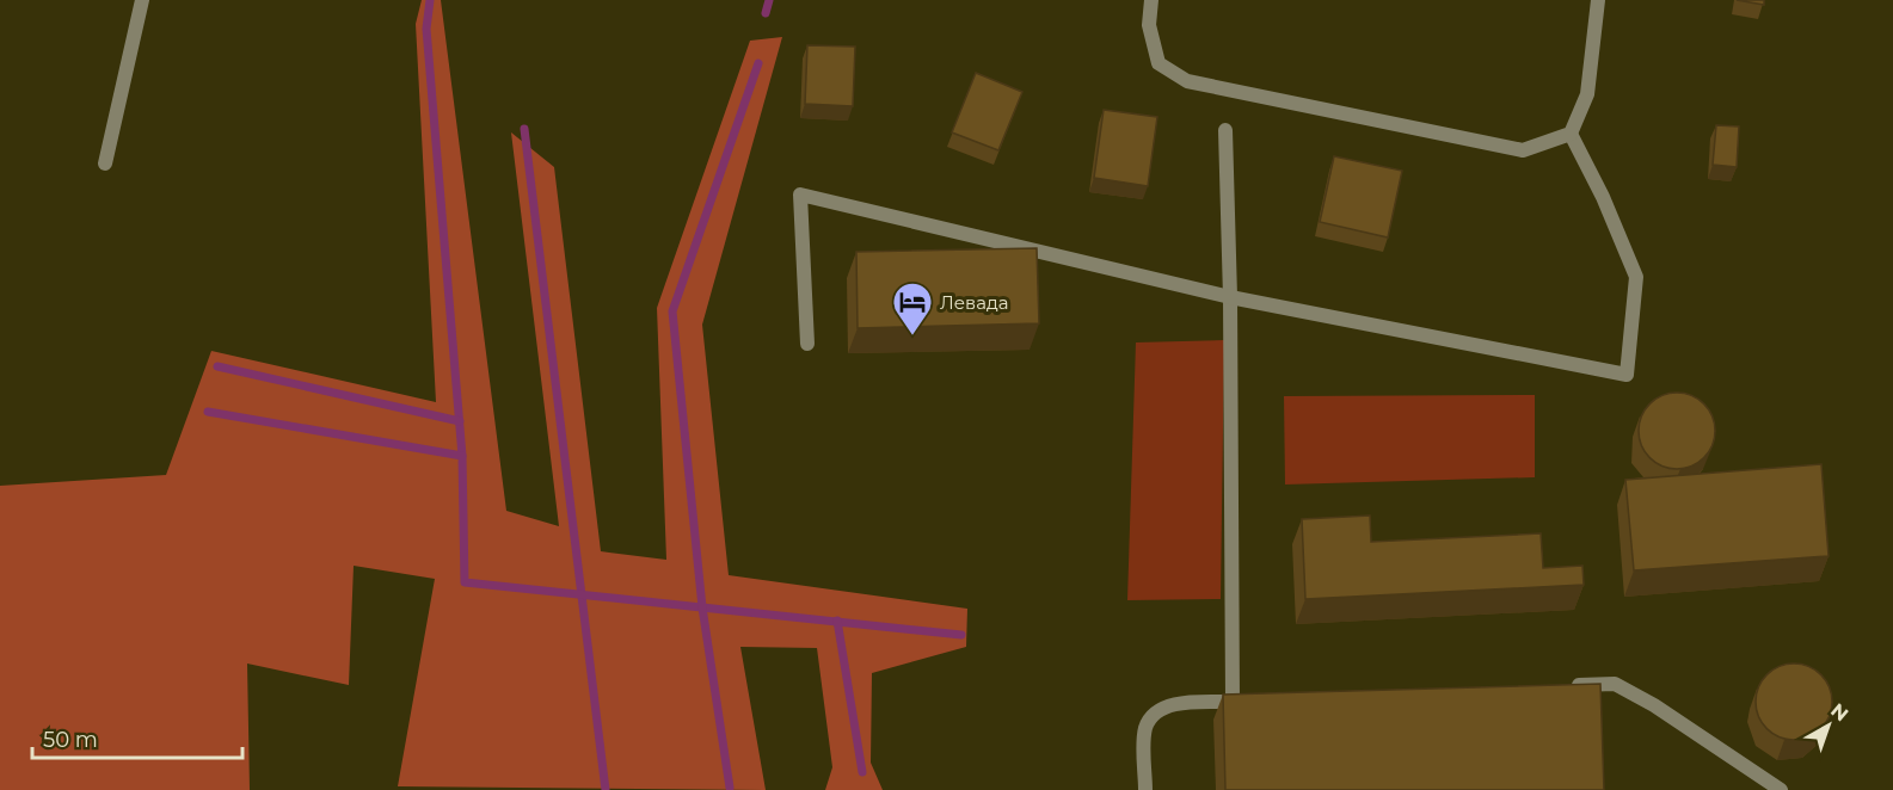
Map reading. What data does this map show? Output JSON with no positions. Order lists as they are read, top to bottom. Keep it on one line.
{"places":{"hotel":["Левада"]},"scale_bar":"50 m","north":"top right"}
